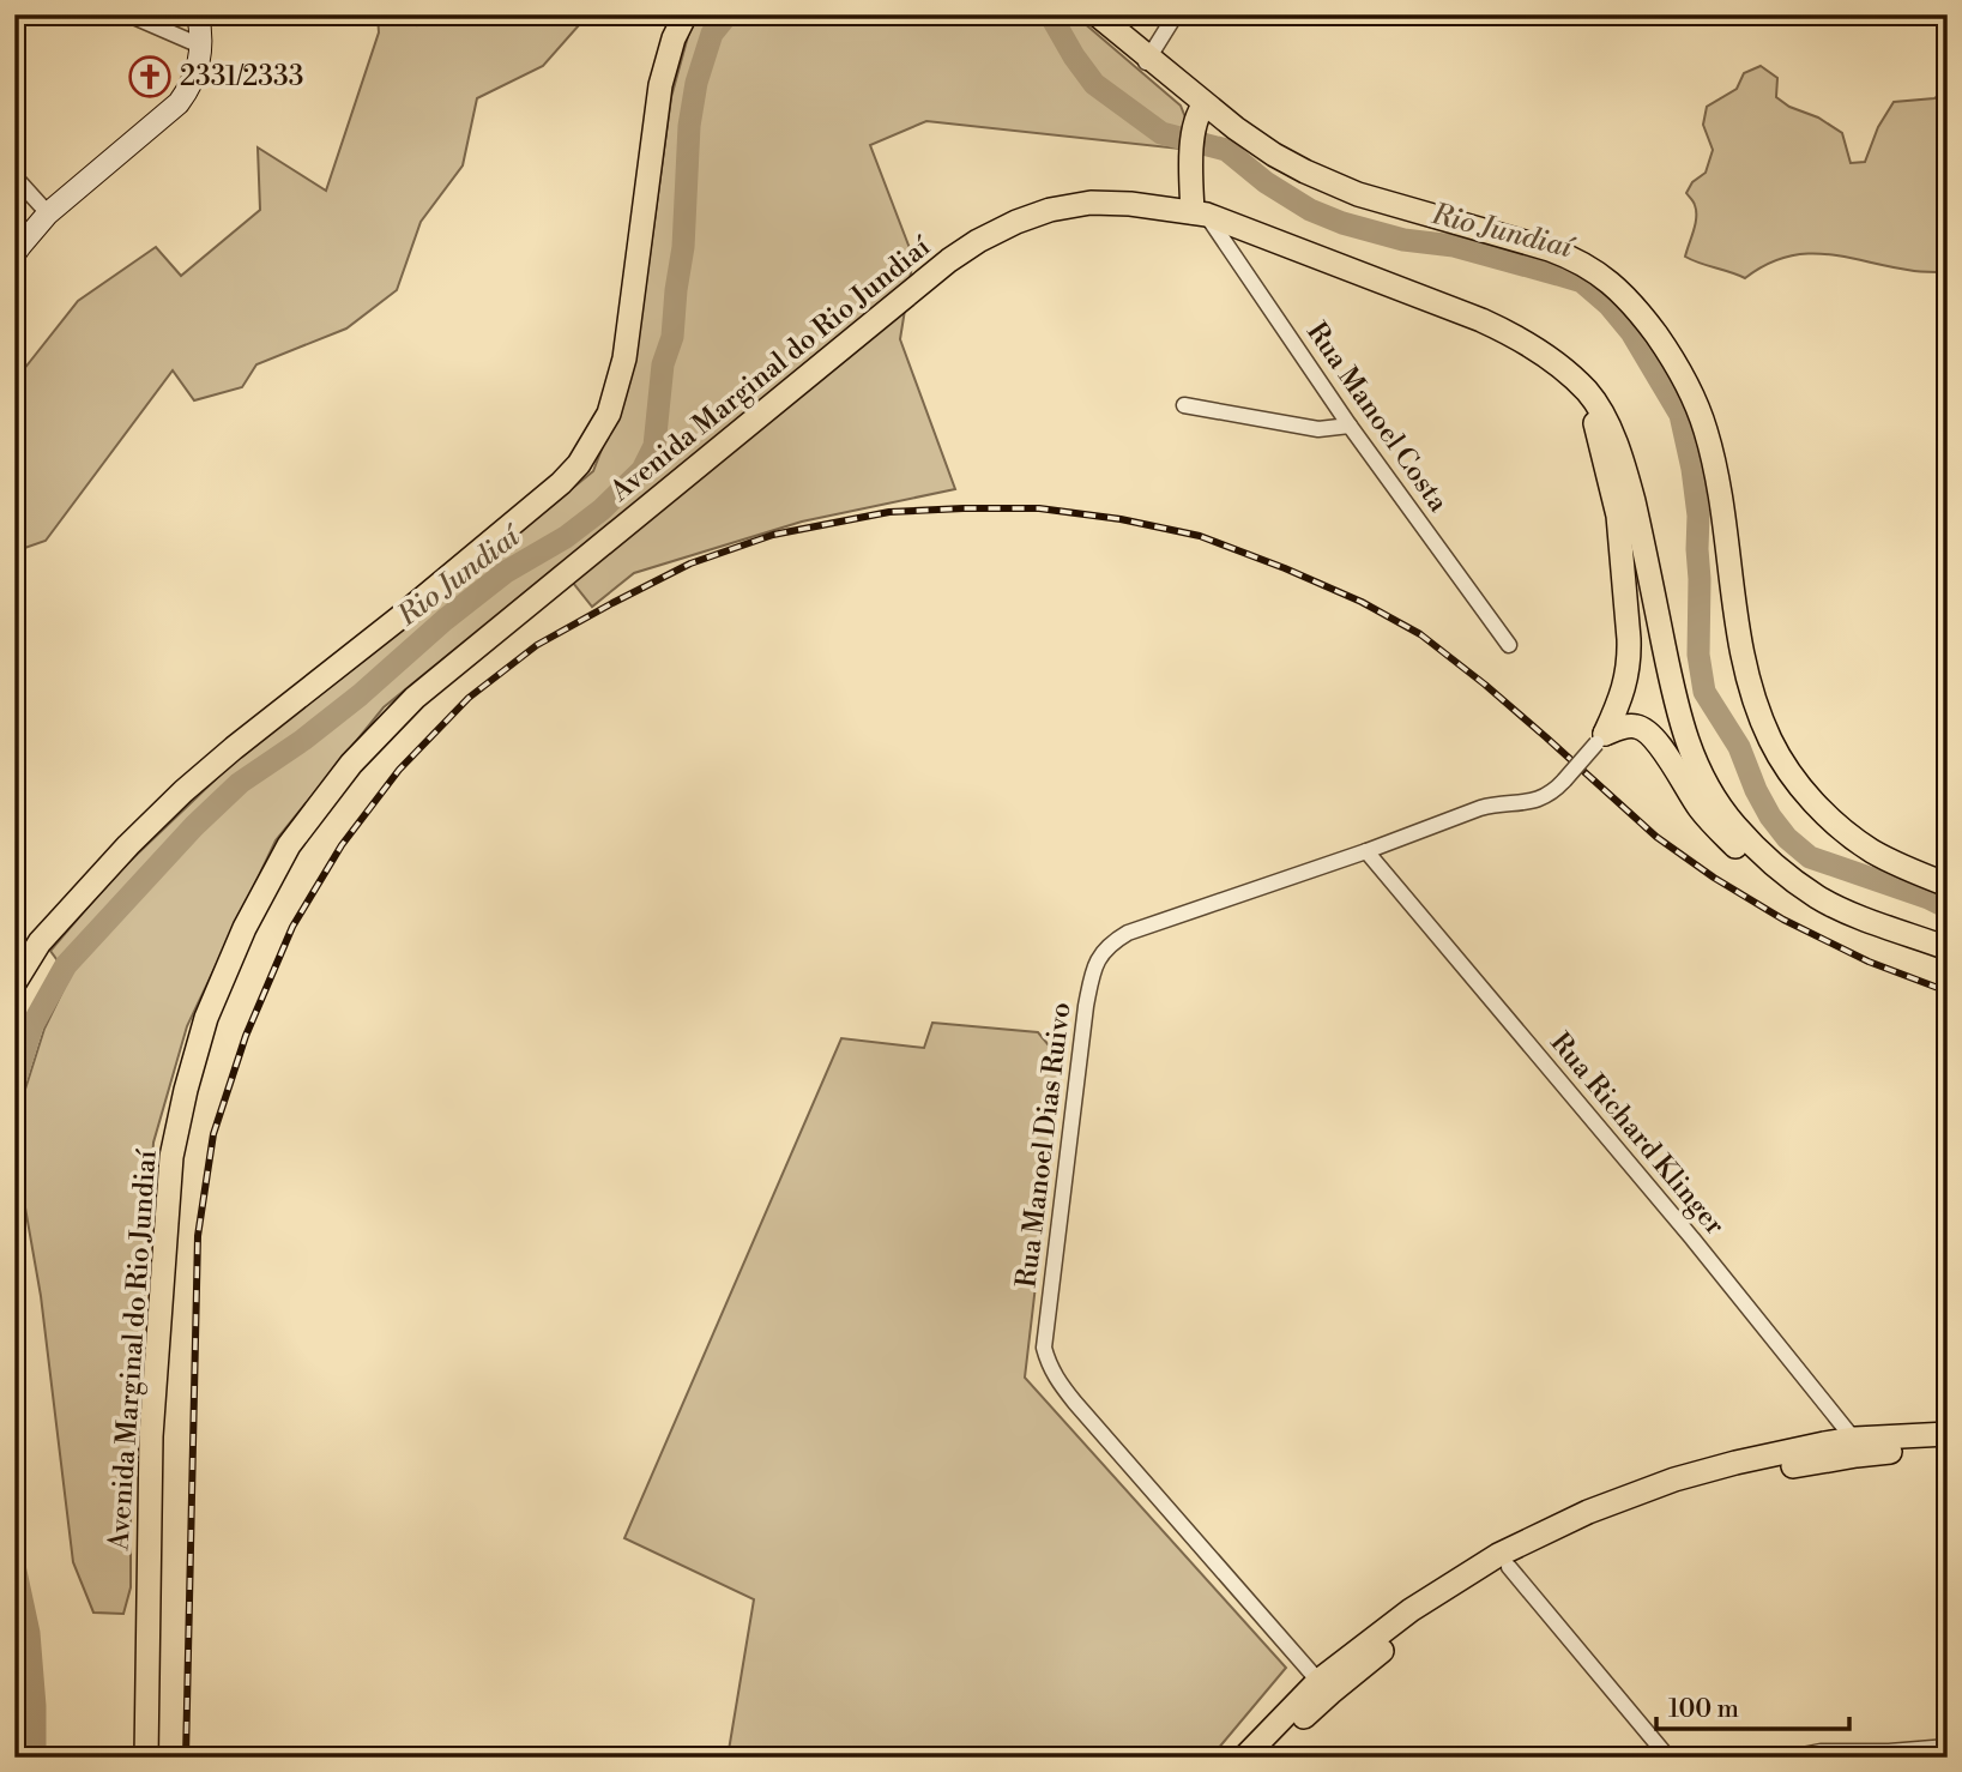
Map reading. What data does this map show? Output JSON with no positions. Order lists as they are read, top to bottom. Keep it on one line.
{"streets":{"main road":["Avenida Marginal do Rio Jundiaí"],"street":["Rua Manoel Costa","Rua Richard Klinger","Rua Manoel Dias Ruivo"]},"crossings":[["Avenida Marginal do Rio Jundiaí","Rua Manoel Costa"],["Rua Richard Klinger","Rua Manoel Dias Ruivo"]],"water":["Rio Jundiaí"],"places":{"church":["2331/2333"]},"scale_bar":"100 m"}
